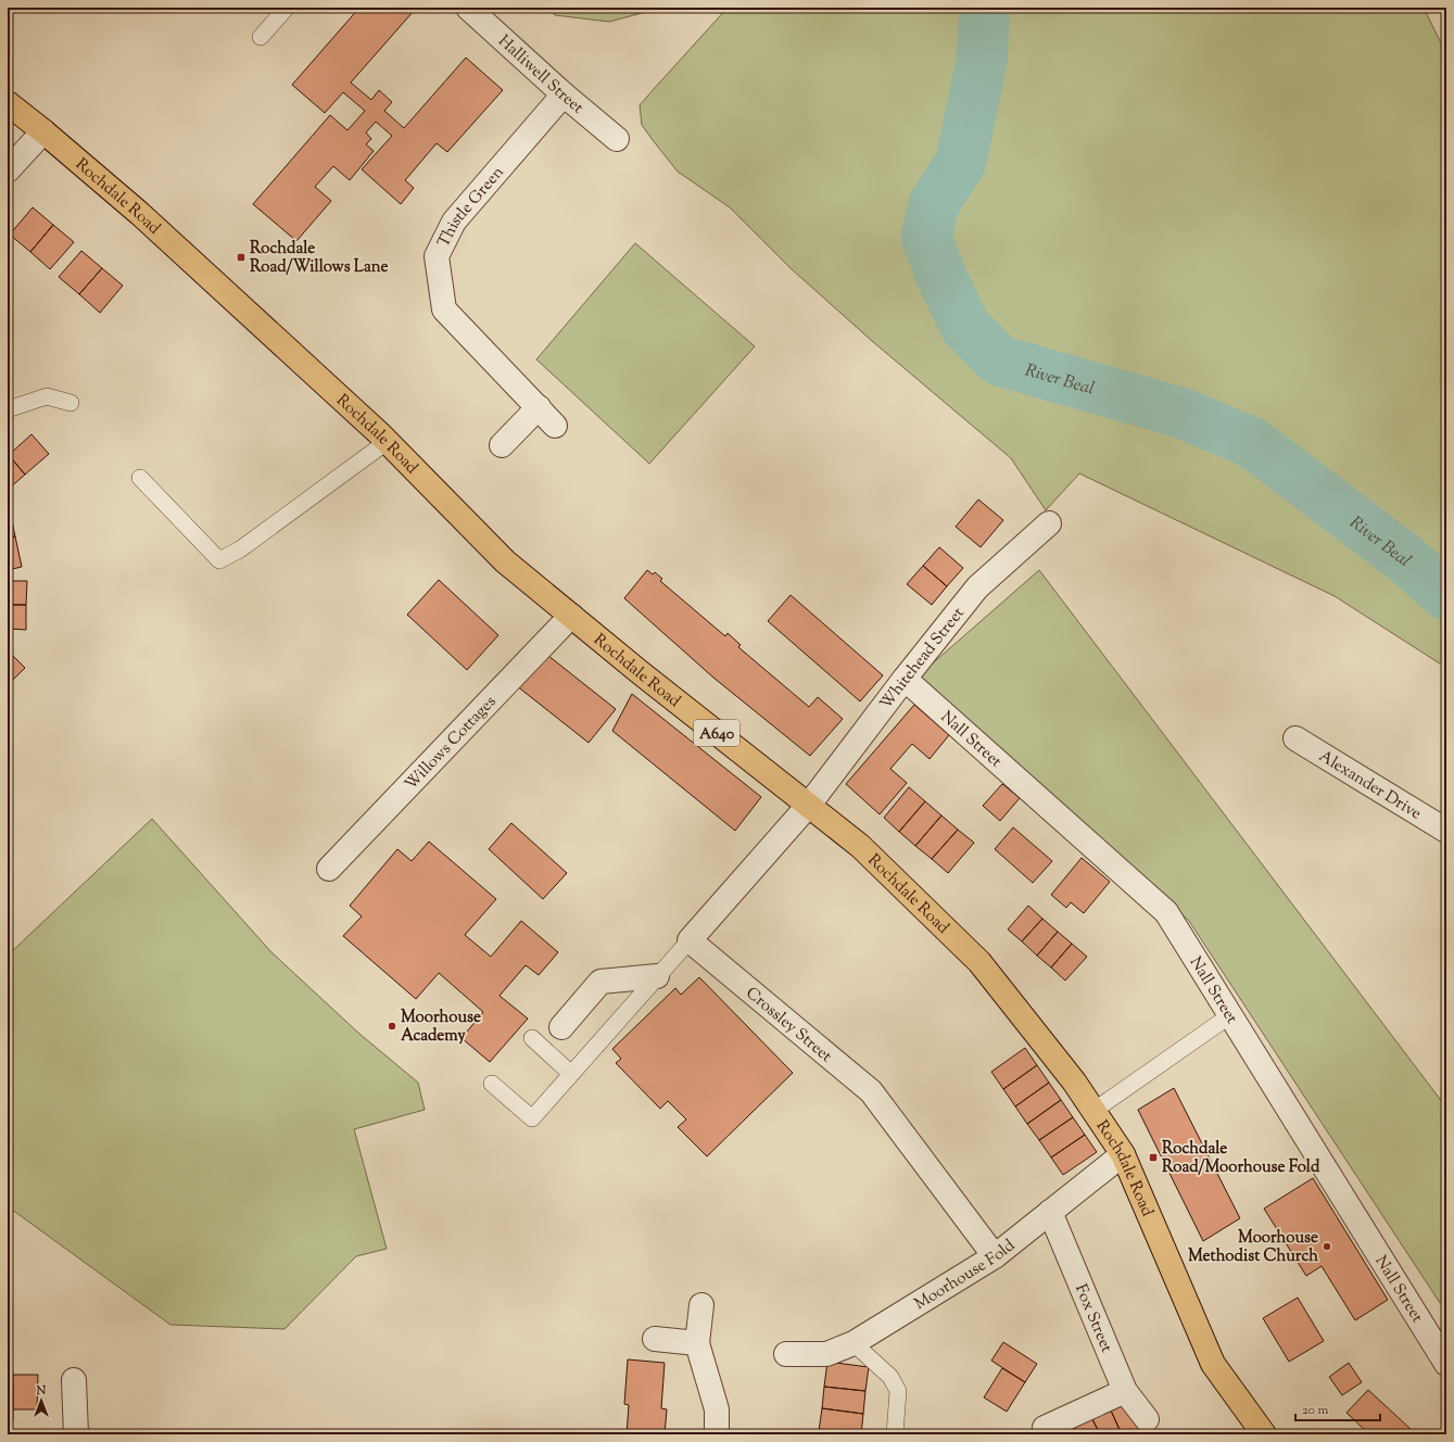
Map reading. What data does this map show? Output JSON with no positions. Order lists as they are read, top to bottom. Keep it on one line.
{"streets":{"main road":["Rochdale Road","A640"],"street":["Halliwell Street","Thistle Green","Whitehead Street","Nall Street","Willows Cottages","Alexander Drive","Crossley Street","Moorhouse Fold","Fox Street"]},"crossings":[["Halliwell Street","Thistle Green"],["Rochdale Road","Whitehead Street"],["Rochdale Road","Willows Cottages"],["Rochdale Road","Moorhouse Fold"],["Whitehead Street","Nall Street"],["Crossley Street","Moorhouse Fold"],["Moorhouse Fold","Fox Street"]],"water":["River Beal"],"places":{"transit":["Rochdale Road/Willows Lane","Rochdale Road/Moorhouse Fold"],"other":["Moorhouse Academy","Moorhouse Methodist Church"]},"scale_bar":"20 m","north":"top"}
